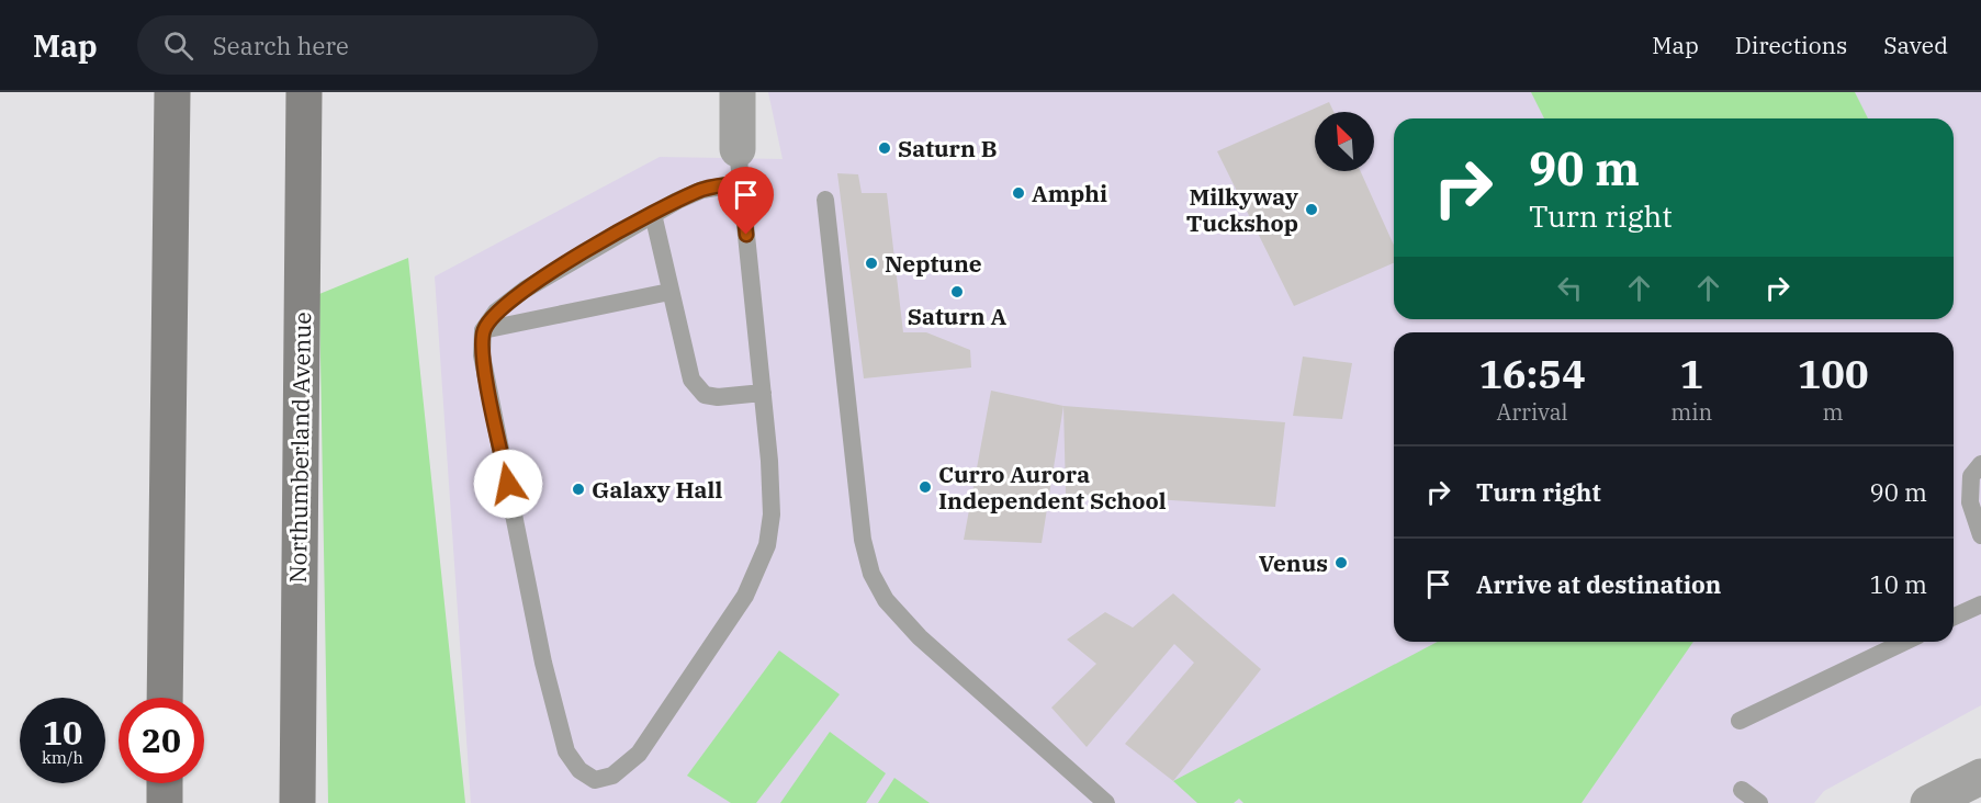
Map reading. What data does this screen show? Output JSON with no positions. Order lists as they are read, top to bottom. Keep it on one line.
{"streets":{"main road":["Northumberland Avenue"]},"places":["Saturn B","Amphi","Milkyway Tuckshop","Neptune","Saturn A","Curro Aurora Independent School","Galaxy Hall","Venus"],"north":"top left","page":{"header":"Map","search":"Search here","nav":["Map","Directions","Saved"],"turn":["90 m","Turn right"],"eta":["16:54","Arrival","1","min","100","m"],"list":[{"name":"Turn right","value":"90 m"},{"name":"Arrive at destination","value":"10 m"}],"speed":"10 km/h","limit":"20"}}
